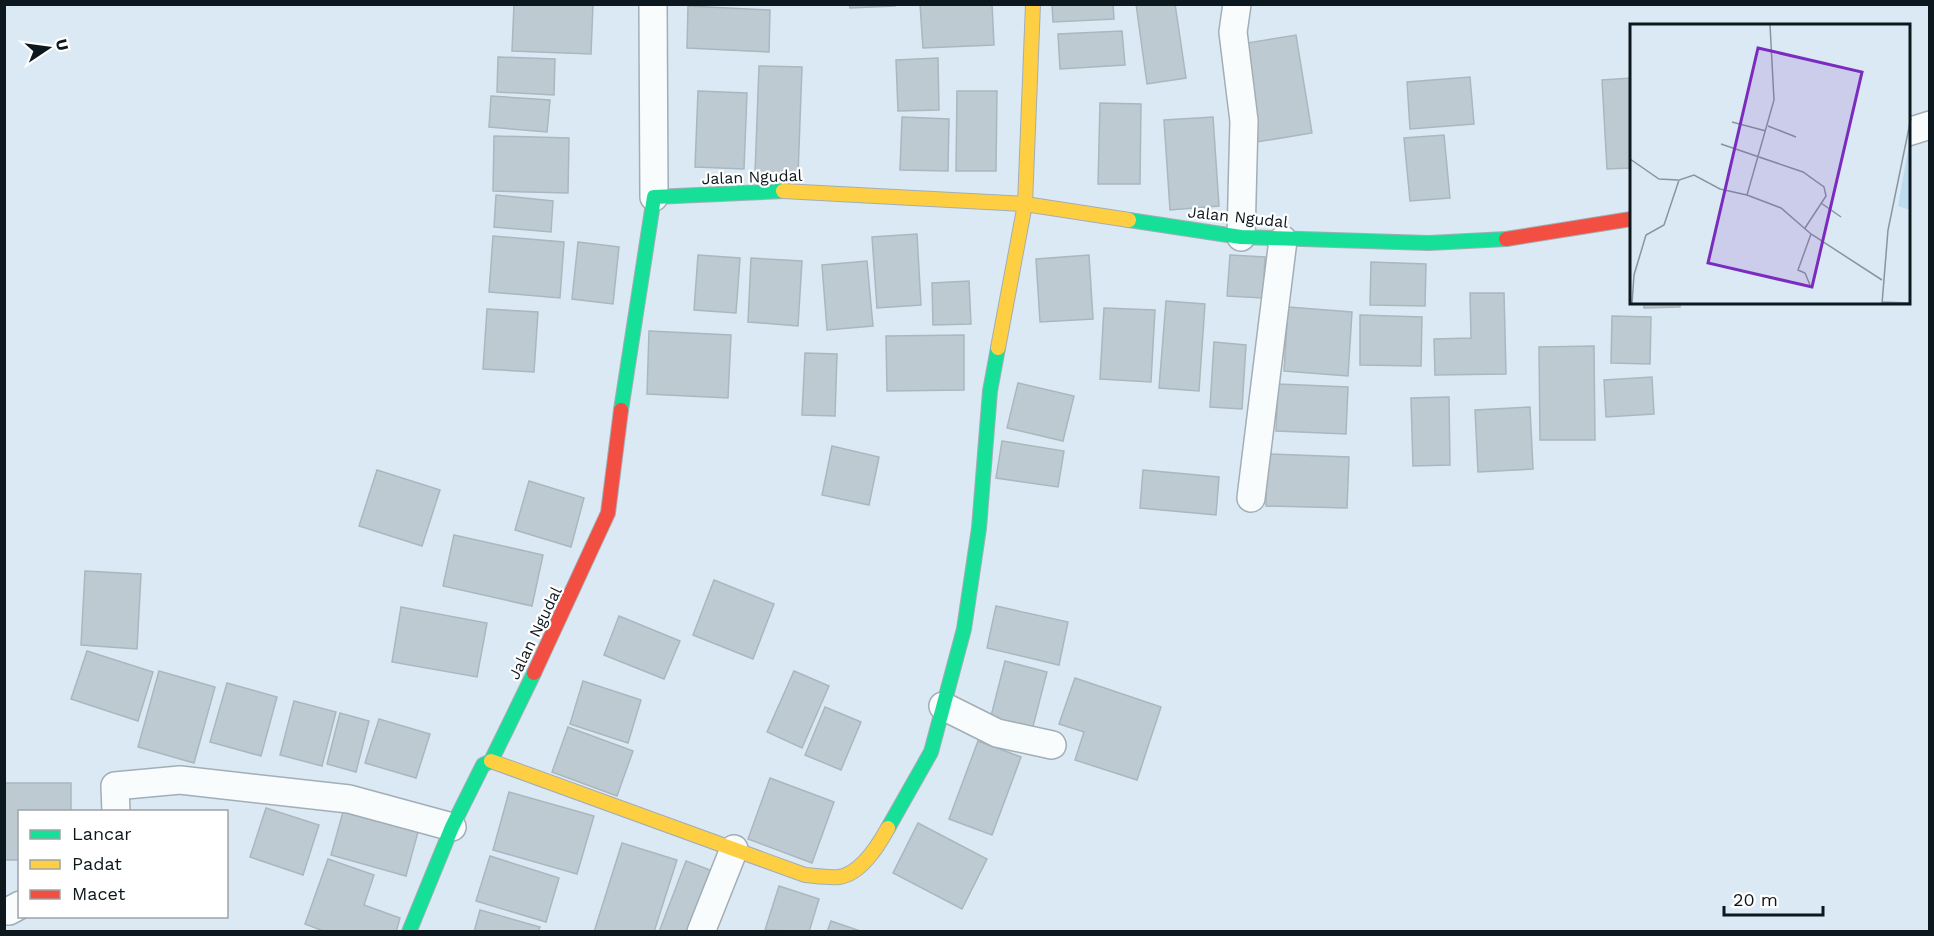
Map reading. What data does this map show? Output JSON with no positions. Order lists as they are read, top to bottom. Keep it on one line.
{"streets":{"street":["Jalan Ngudal"]},"legend":["Lancar","Padat","Macet"],"scale_bar":"20 m","north":"right"}
